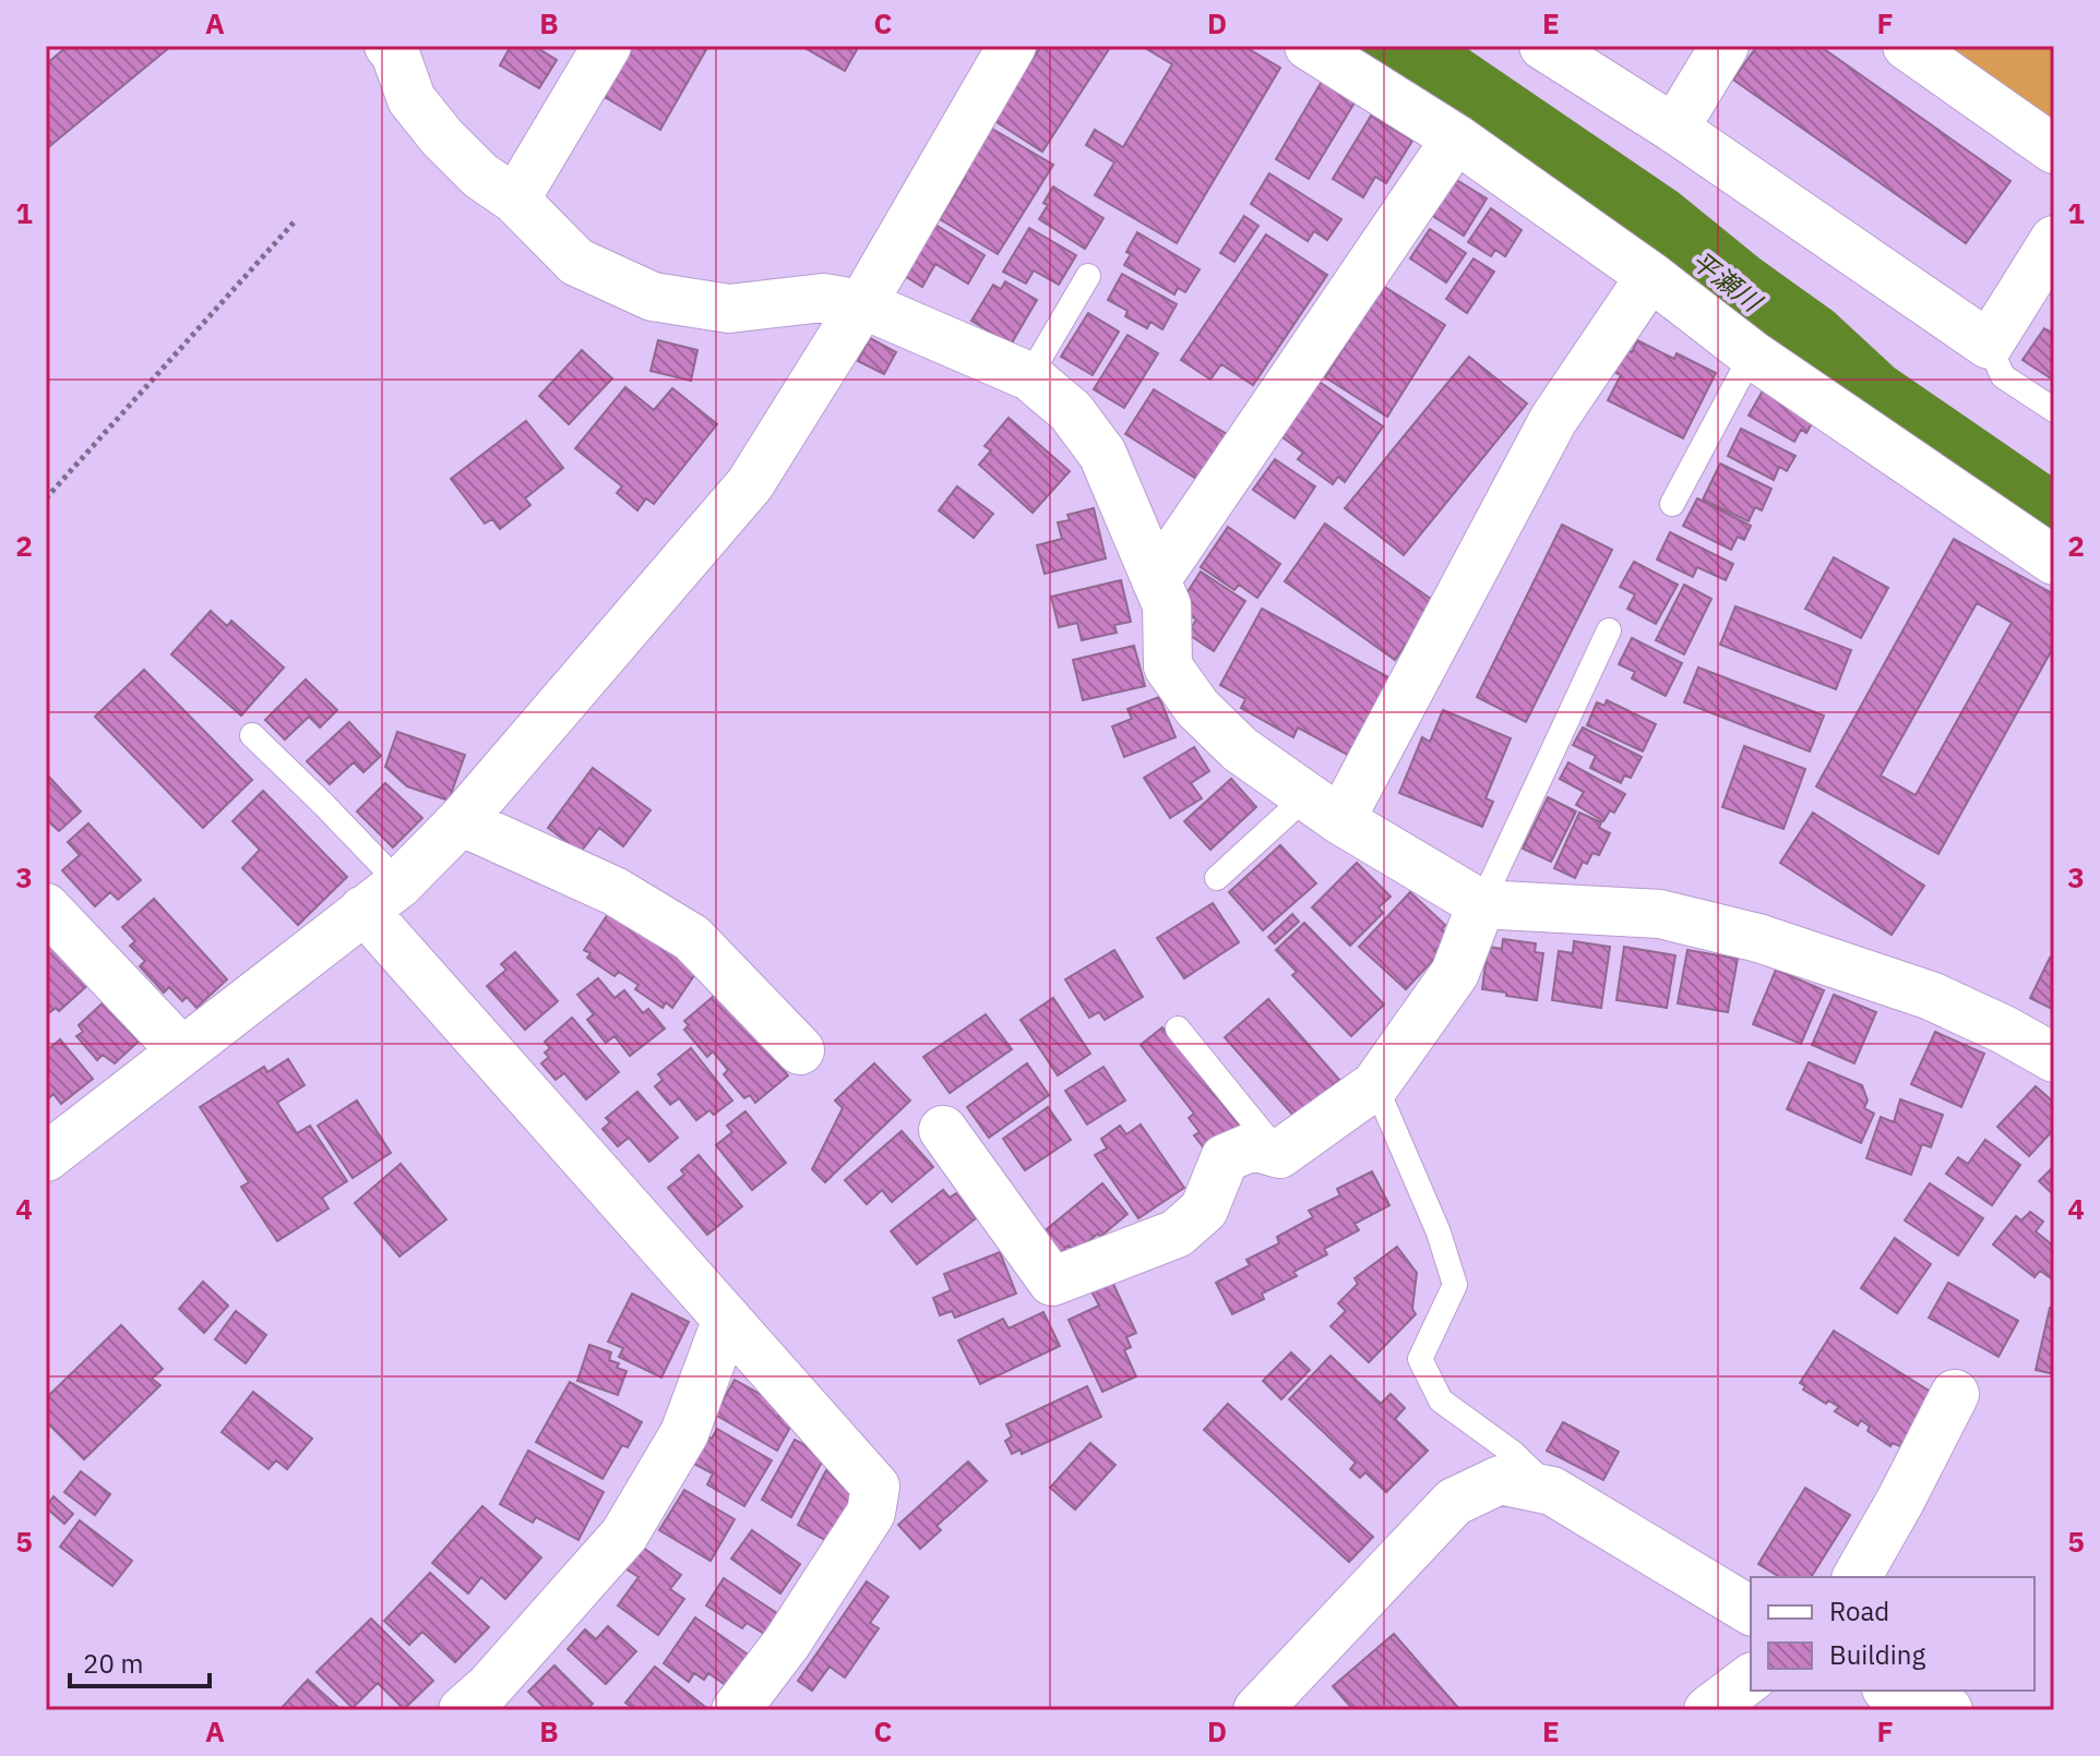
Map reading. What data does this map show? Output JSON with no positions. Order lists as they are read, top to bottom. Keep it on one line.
{"water":["平瀬川"],"legend":["Road","Building"],"scale_bar":"20 m","grid":{"columns":["A","B","C","D","E","F"],"rows":["1","2","3","4","5"]}}
